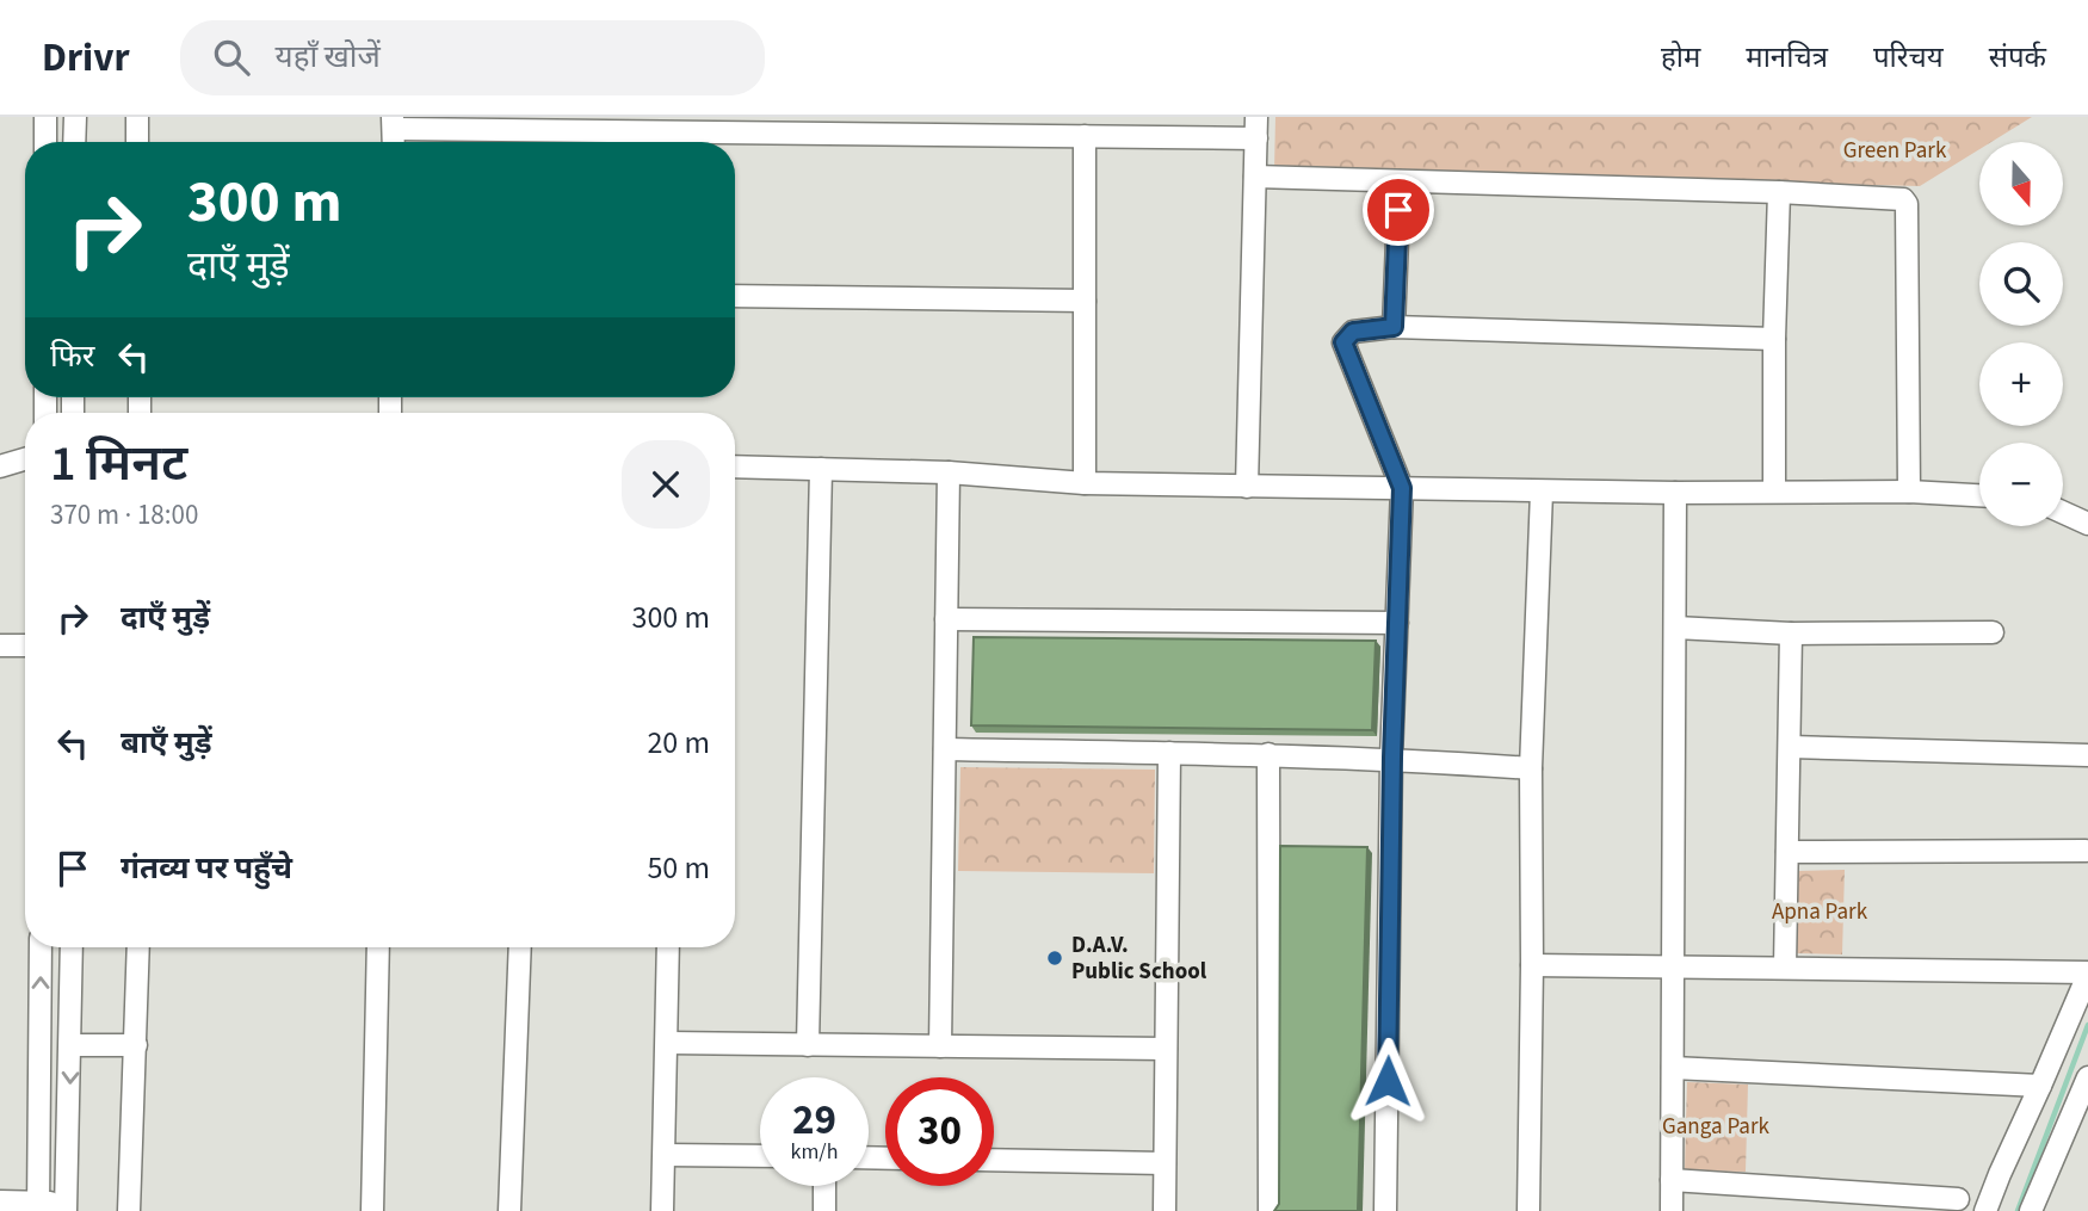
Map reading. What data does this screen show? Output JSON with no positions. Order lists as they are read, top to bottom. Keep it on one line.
{"parks":["Green Park","Apna Park","Ganga Park"],"places":["D.A.V. Public School"],"north":"bottom","page":{"header":"Drivr","search":"यहाँ खोजें","nav":["होम","मानचित्र","परिचय","संपर्क"],"map_buttons":["+","−"],"turn":["300 m","दाएँ मुड़ें"],"then":"फिर","heading":["1 मिनट","370 m · 18:00"],"list":[{"name":"दाएँ मुड़ें","value":"300 m"},{"name":"बाएँ मुड़ें","value":"20 m"},{"name":"गंतव्य पर पहुँचे","value":"50 m"}],"speed":"29 km/h","limit":"30"}}
